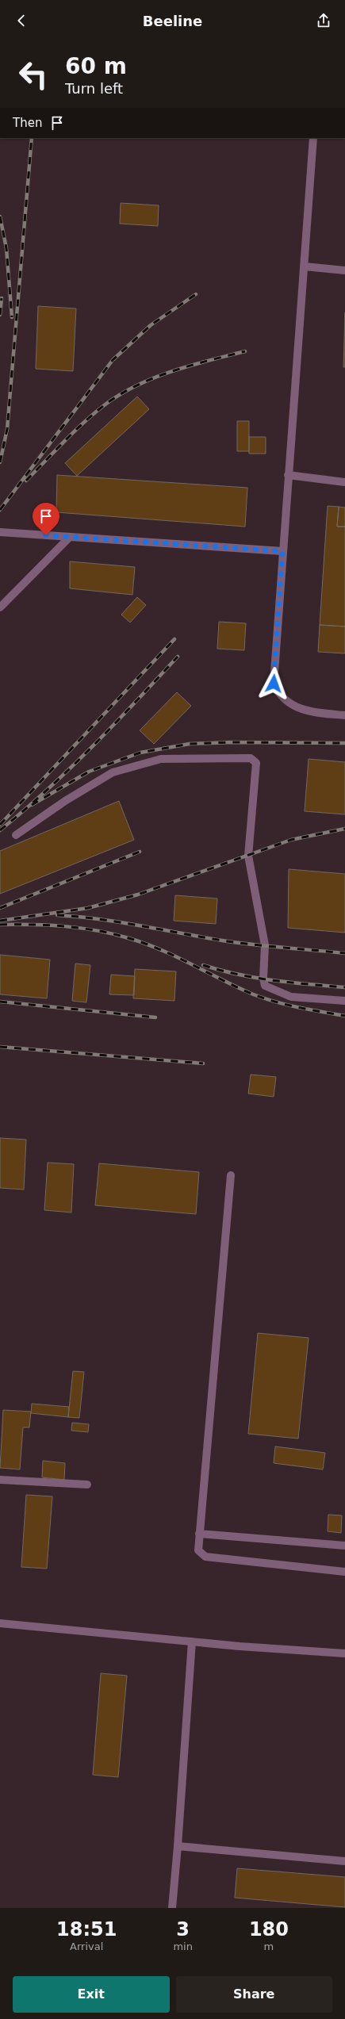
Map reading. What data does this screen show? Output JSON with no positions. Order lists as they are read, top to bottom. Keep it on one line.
{"page":{"header":"Beeline","turn":["60 m","Turn left"],"then":"Then","eta":["18:51","Arrival","3","min","180","m"],"buttons":["Exit","Share"]}}
